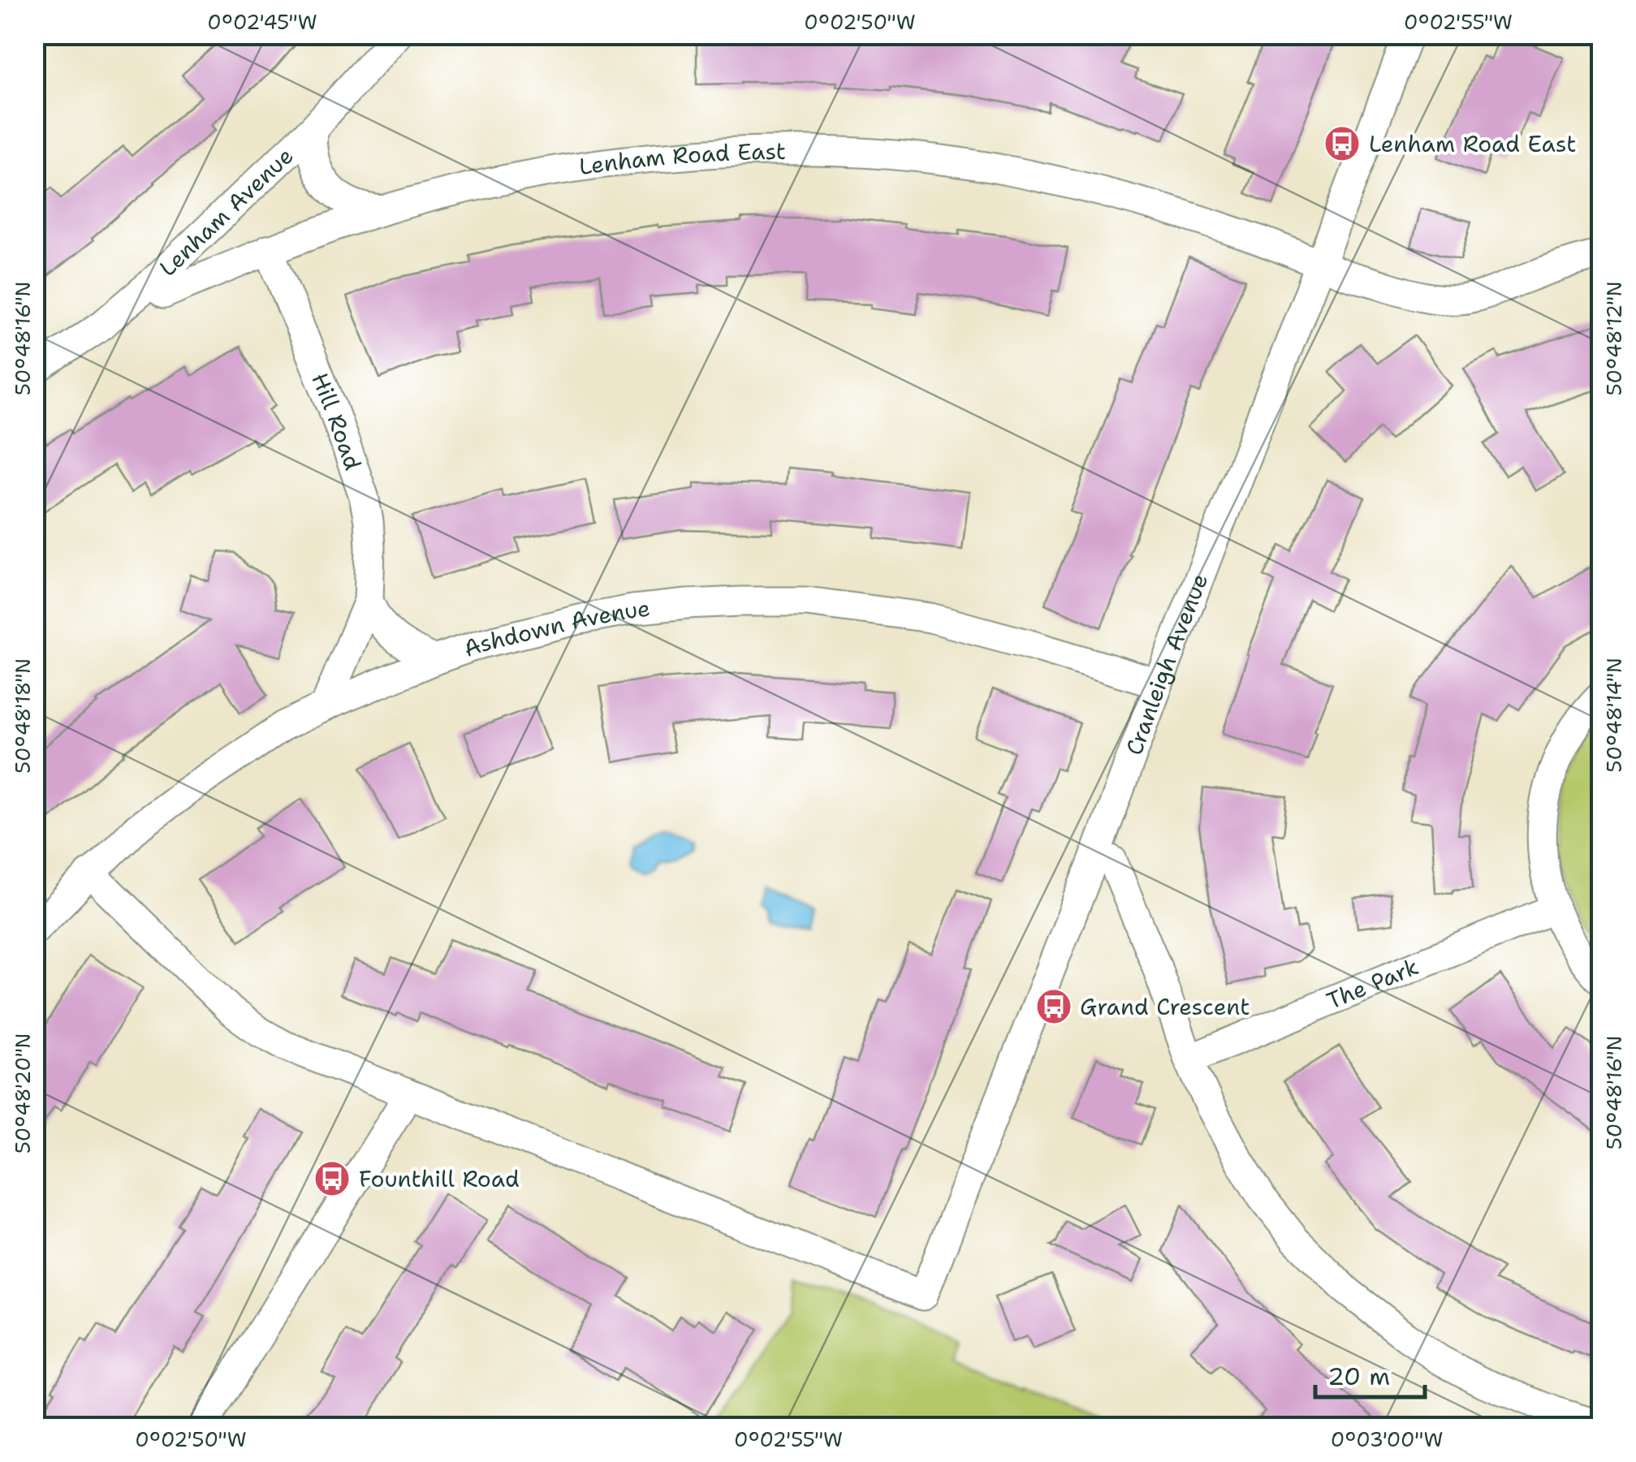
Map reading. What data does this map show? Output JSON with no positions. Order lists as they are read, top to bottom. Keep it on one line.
{"streets":{"street":["Lenham Road East","Lenham Avenue","Hill Road","Ashdown Avenue","Cranleigh Avenue","The Park"]},"crossings":[["Lenham Road East","Lenham Avenue"],["Lenham Road East","Hill Road"],["Lenham Road East","Cranleigh Avenue"],["Hill Road","Ashdown Avenue"],["Ashdown Avenue","Cranleigh Avenue"]],"places":{"bus stop":["Lenham Road East","Grand Crescent","Founthill Road"]},"scale_bar":"20 m","coordinates":["0°02'45\"W","0°02'50\"W","0°02'55\"W","50°48'12\"N","50°48'16\"N","50°48'14\"N","50°48'18\"N","50°48'20\"N","0°03'00\"W"]}
